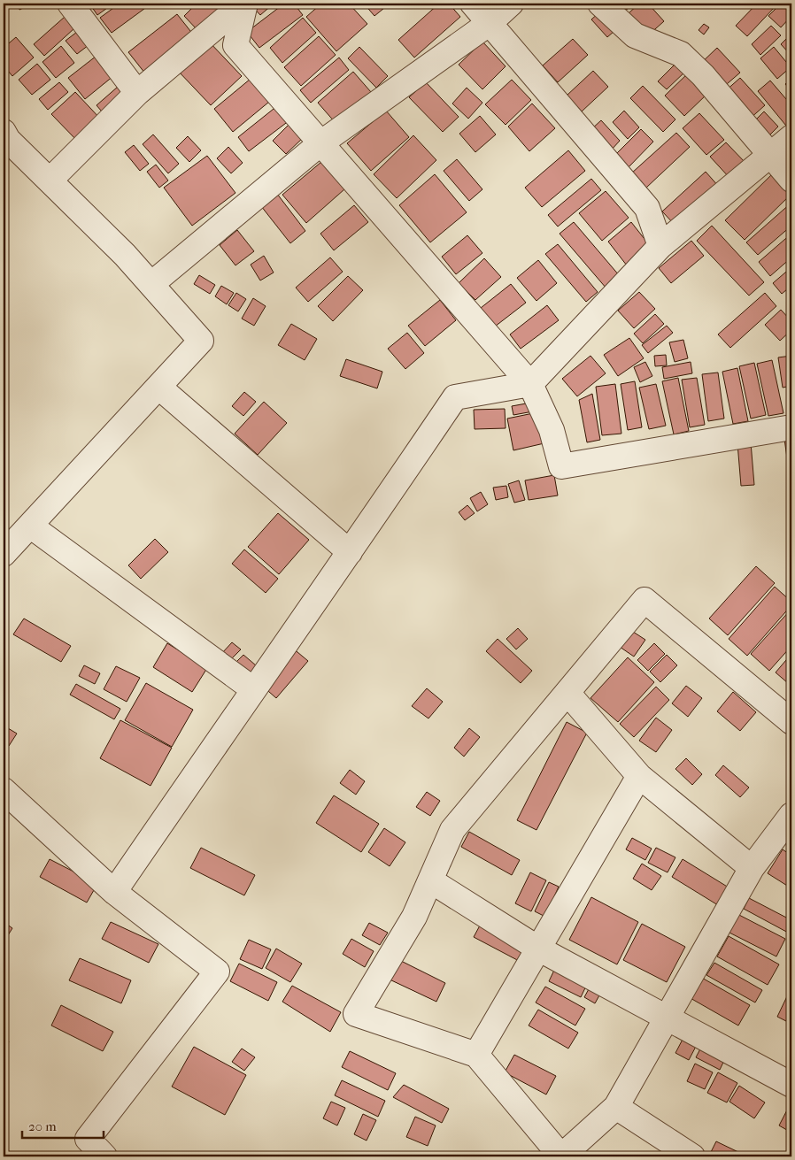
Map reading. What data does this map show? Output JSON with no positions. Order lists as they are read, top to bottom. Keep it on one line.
{"scale_bar":"20 m"}
